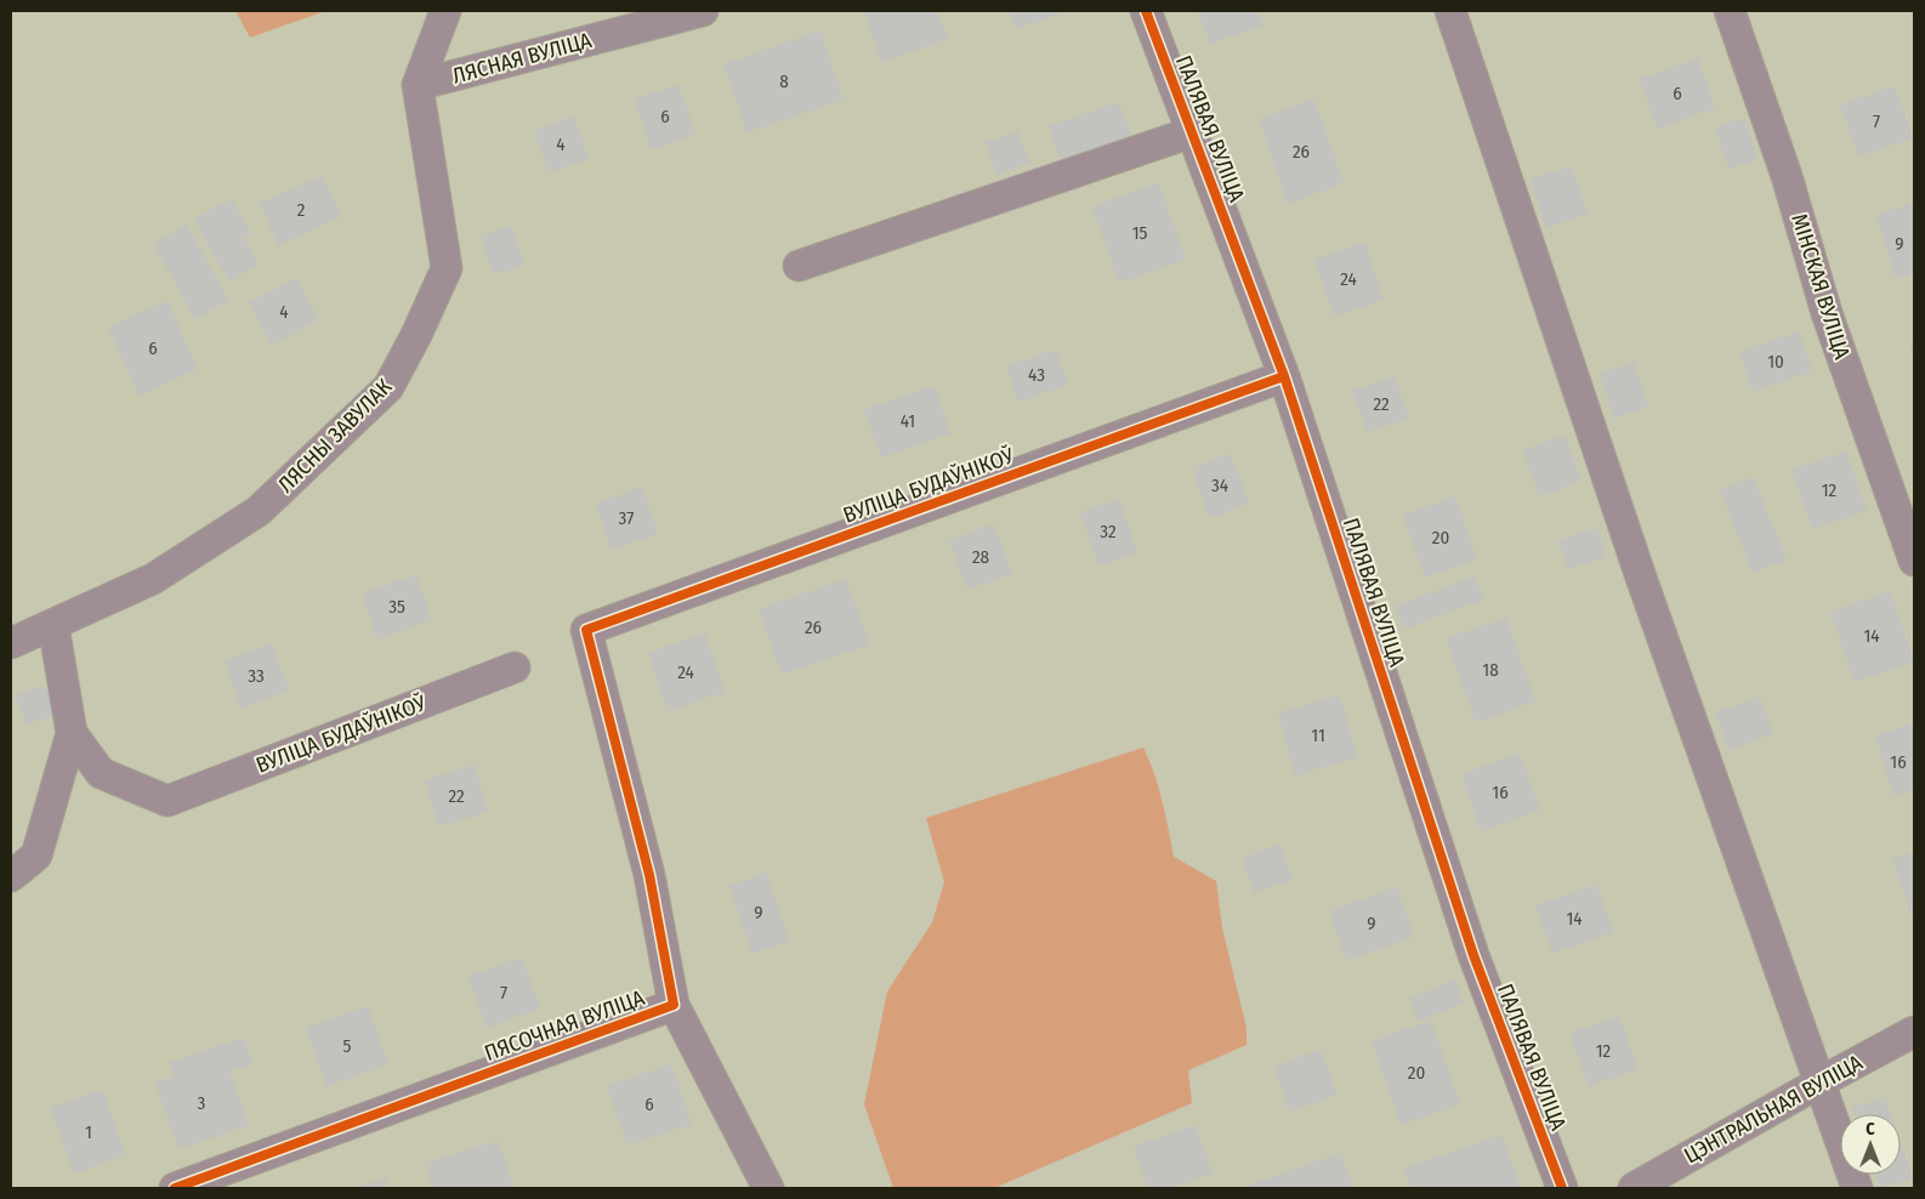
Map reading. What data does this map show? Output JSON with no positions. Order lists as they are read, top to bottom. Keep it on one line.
{"streets":{"street":["ЛЯСНАЯ ВУЛІЦА","ПАЛЯВАЯ ВУЛІЦА","МІНСКАЯ ВУЛІЦА","ЛЯСНЫ ЗАВУЛАК","ВУЛІЦА БУДАЎНІКОЎ","ПЯСОЧНАЯ ВУЛІЦА","ЦЭНТРАЛЬНАЯ ВУЛІЦА"]},"crossings":[["ЛЯСНАЯ ВУЛІЦА","ЛЯСНЫ ЗАВУЛАК"],["ПАЛЯВАЯ ВУЛІЦА","ВУЛІЦА БУДАЎНІКОЎ"],["ВУЛІЦА БУДАЎНІКОЎ","ПЯСОЧНАЯ ВУЛІЦА"]],"house_numbers":["8","6","6","7","4","26","2","15","9","24","4","6","10","43","22","41","34","12","37","32","20","28","35","26","14","18","24","33","11","16","16","22","9","14","9","7","5","12","20","3","6","1"],"north":"top"}
